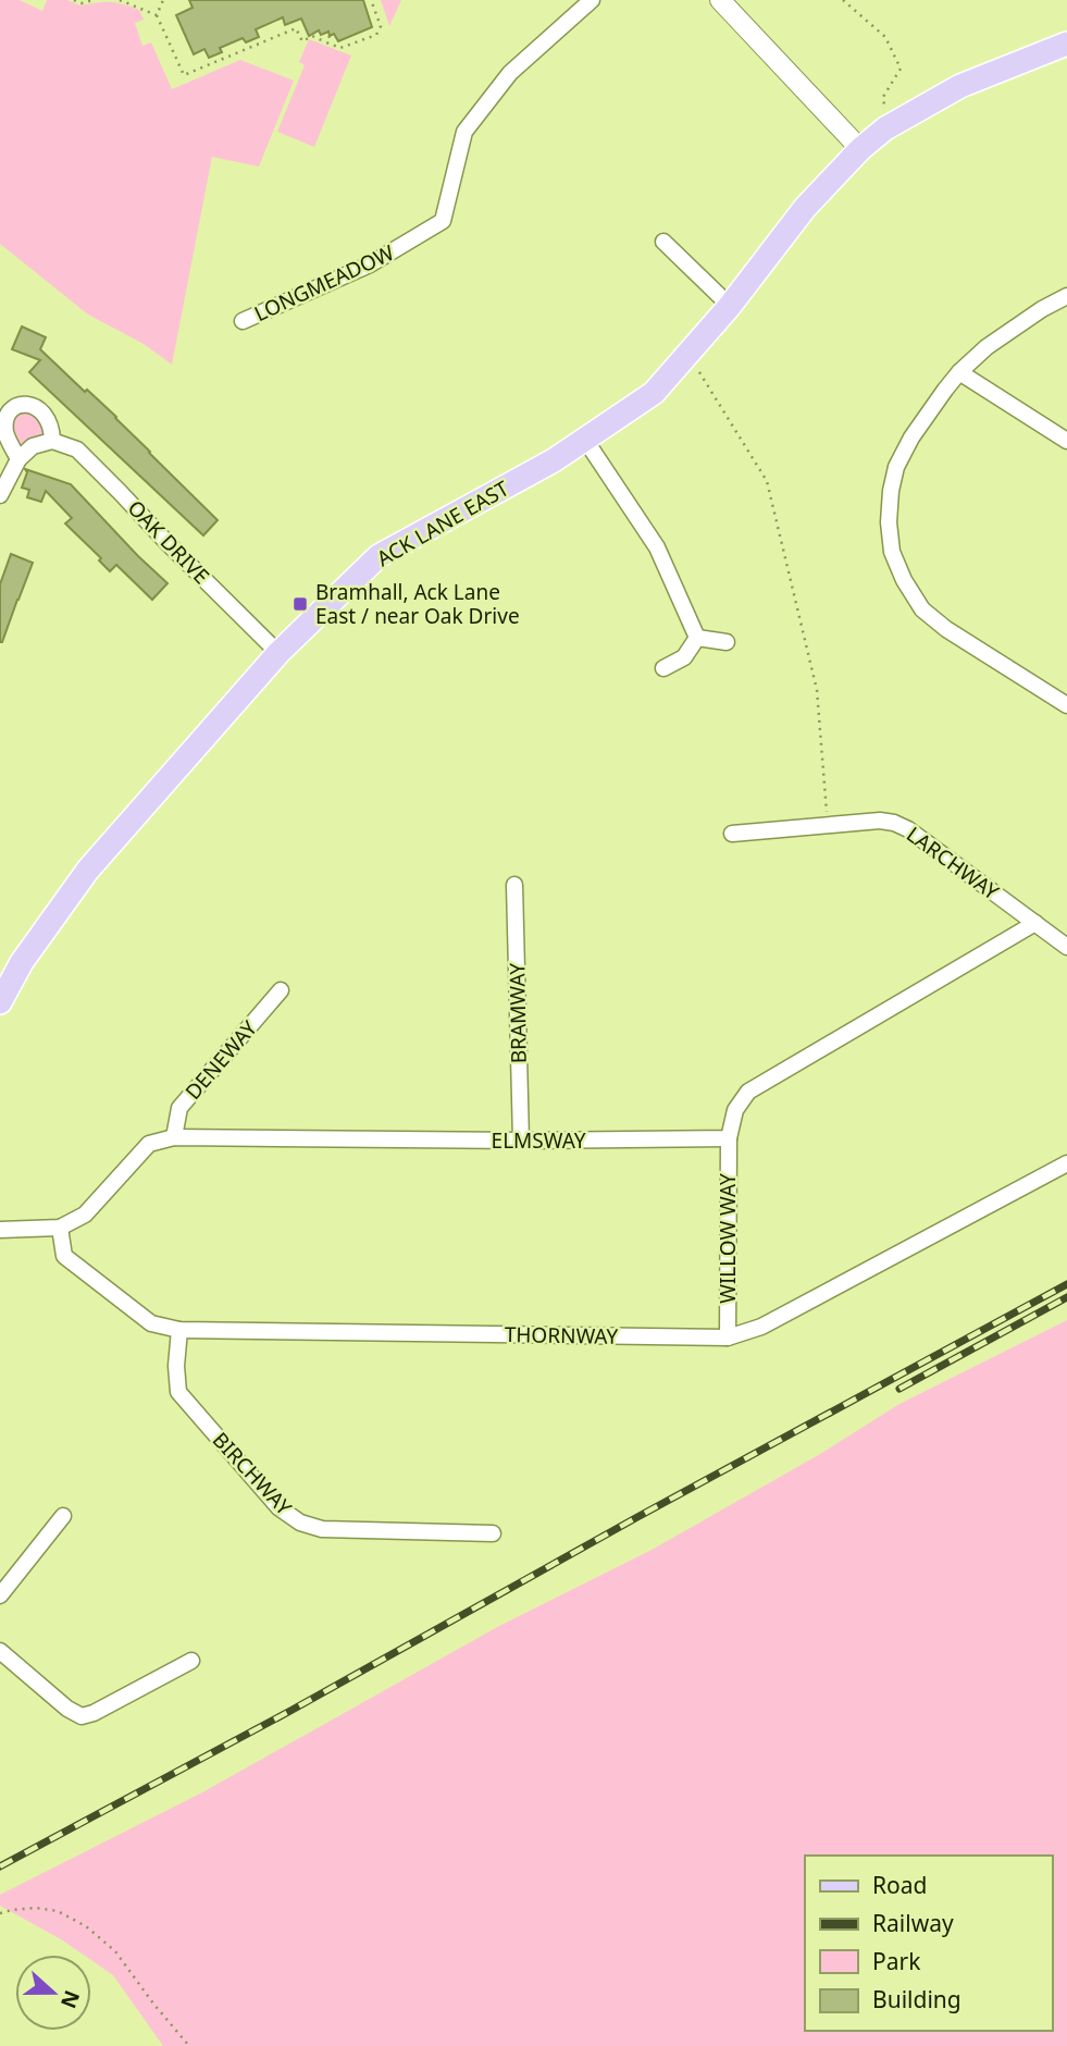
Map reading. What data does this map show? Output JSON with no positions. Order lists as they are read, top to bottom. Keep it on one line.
{"streets":{"main road":["ACK LANE EAST"],"street":["LONGMEADOW","OAK DRIVE","LARCHWAY","BRAMWAY","DENEWAY","ELMSWAY","WILLOW WAY","THORNWAY","BIRCHWAY"]},"crossings":[["ACK LANE EAST","OAK DRIVE"],["BRAMWAY","ELMSWAY"],["DENEWAY","ELMSWAY"],["ELMSWAY","WILLOW WAY"],["ELMSWAY","THORNWAY"],["WILLOW WAY","THORNWAY"],["THORNWAY","BIRCHWAY"]],"places":{"transit":["Bramhall, Ack Lane East / near Oak Drive"]},"legend":["Road","Railway","Park","Building"],"north":"right"}
